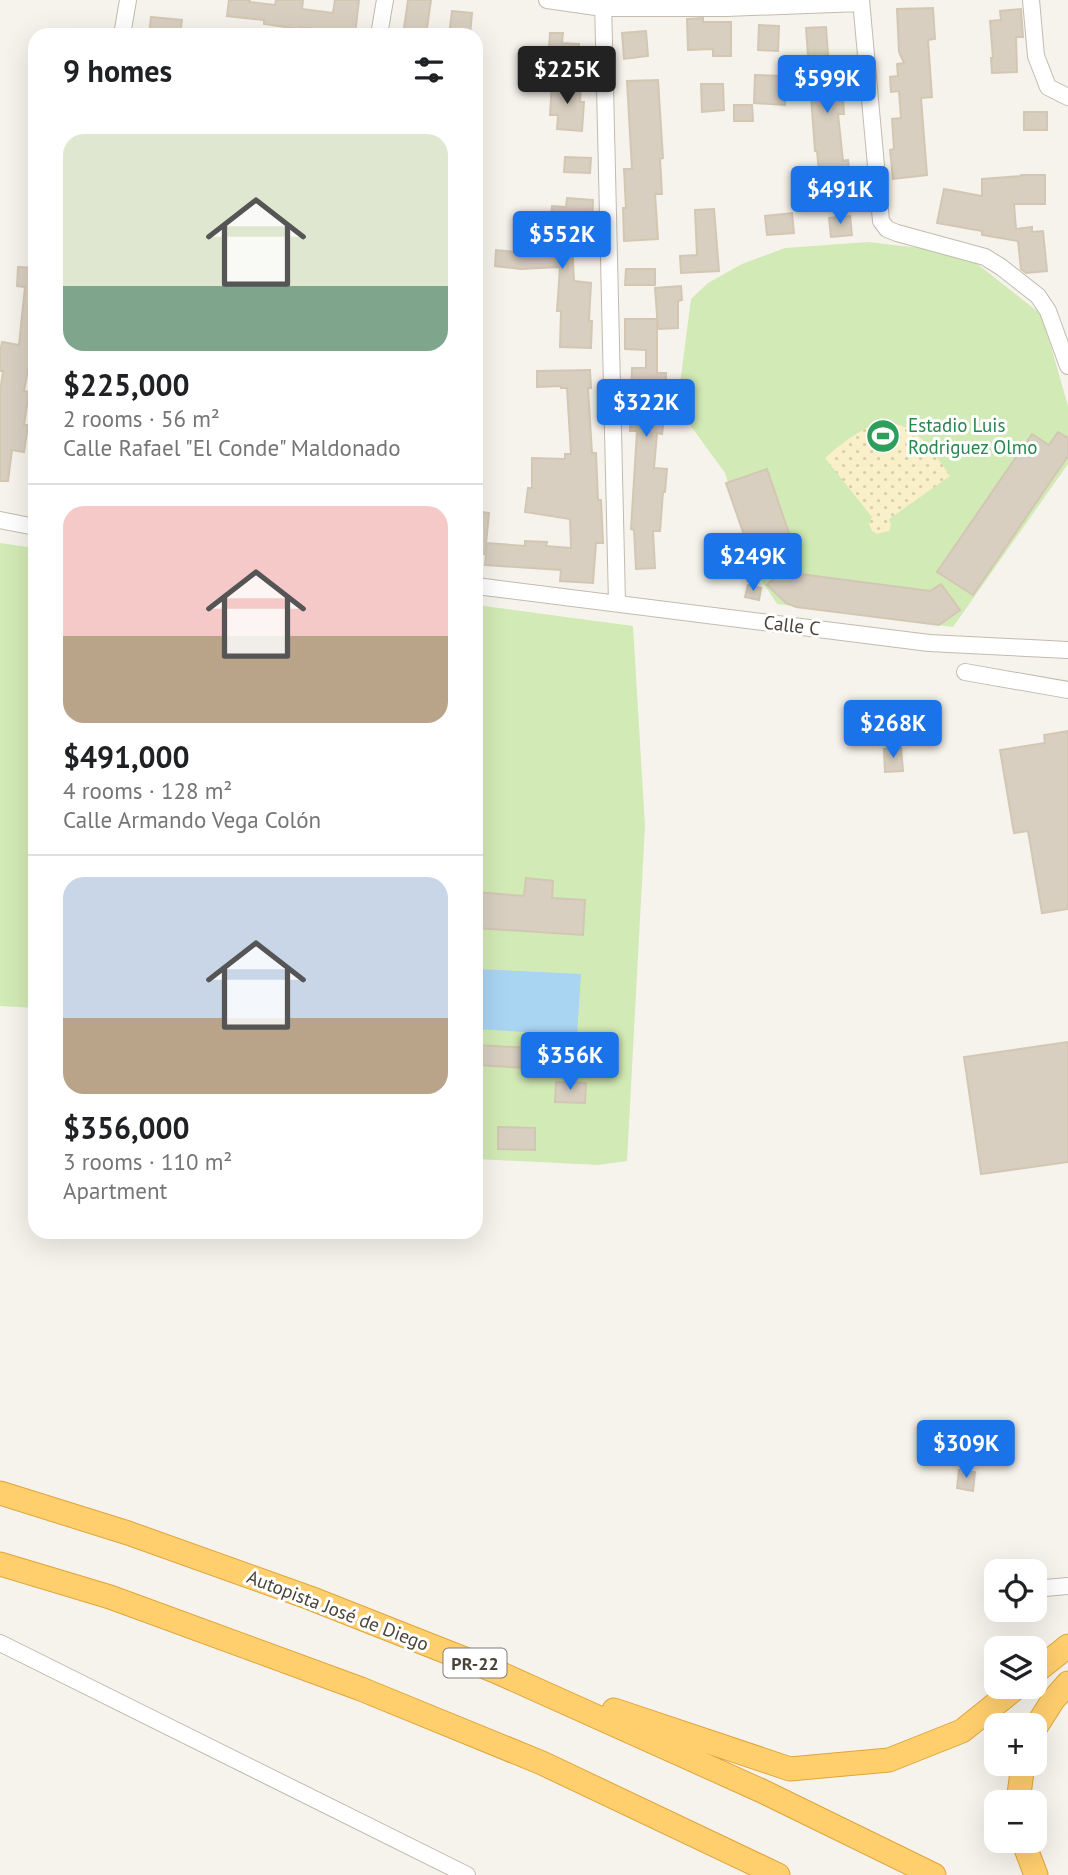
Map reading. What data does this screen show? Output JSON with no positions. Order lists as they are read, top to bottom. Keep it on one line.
{"streets":{"highway":["Autopista José de Diego","PR-22"],"street":["Calle C"]},"places":{"sports":["Estadio Luis Rodriguez Olmo"]},"page":{"heading":"9 homes","price":["$225K","$599K","$491K","$552K","$322K","$249K","$268K","$356K","$309K"],"list":[{"name":"$225,000","note":"2 rooms · 56 m² · Calle Rafael \"El Conde\" Maldonado"},{"name":"$491,000","note":"4 rooms · 128 m² · Calle Armando Vega Colón"},{"name":"$356,000","note":"3 rooms · 110 m² · Apartment"}],"map_buttons":["+","−"]}}
